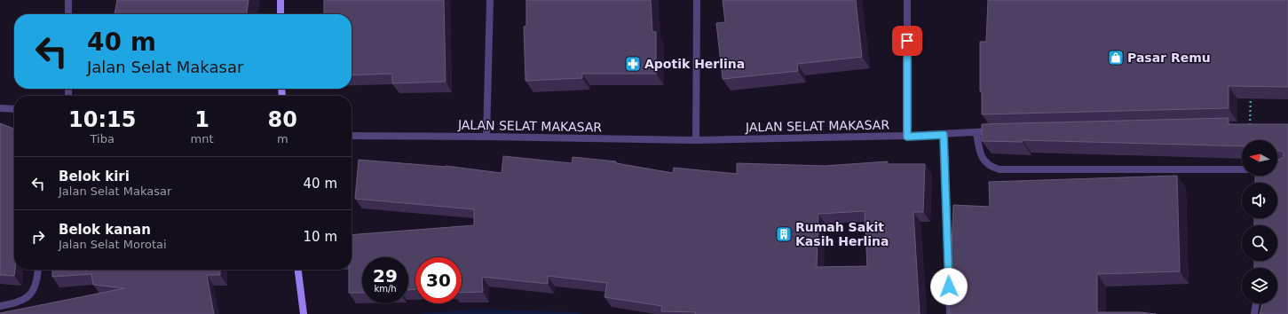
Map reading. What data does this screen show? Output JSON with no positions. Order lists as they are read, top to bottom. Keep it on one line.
{"streets":{"street":["JALAN SELAT MAKASAR"]},"places":{"shop":["Pasar Remu"],"pharmacy":["Apotik Herlina"],"building":["Rumah Sakit Kasih Herlina"]},"north":"left","page":{"turn":["40 m","Jalan Selat Makasar"],"eta":["10:15","Tiba","1","mnt","80","m"],"list":[{"name":"Belok kiri","note":"Jalan Selat Makasar","value":"40 m"},{"name":"Belok kanan","note":"Jalan Selat Morotai","value":"10 m"}],"speed":"29 km/h","limit":"30"}}
